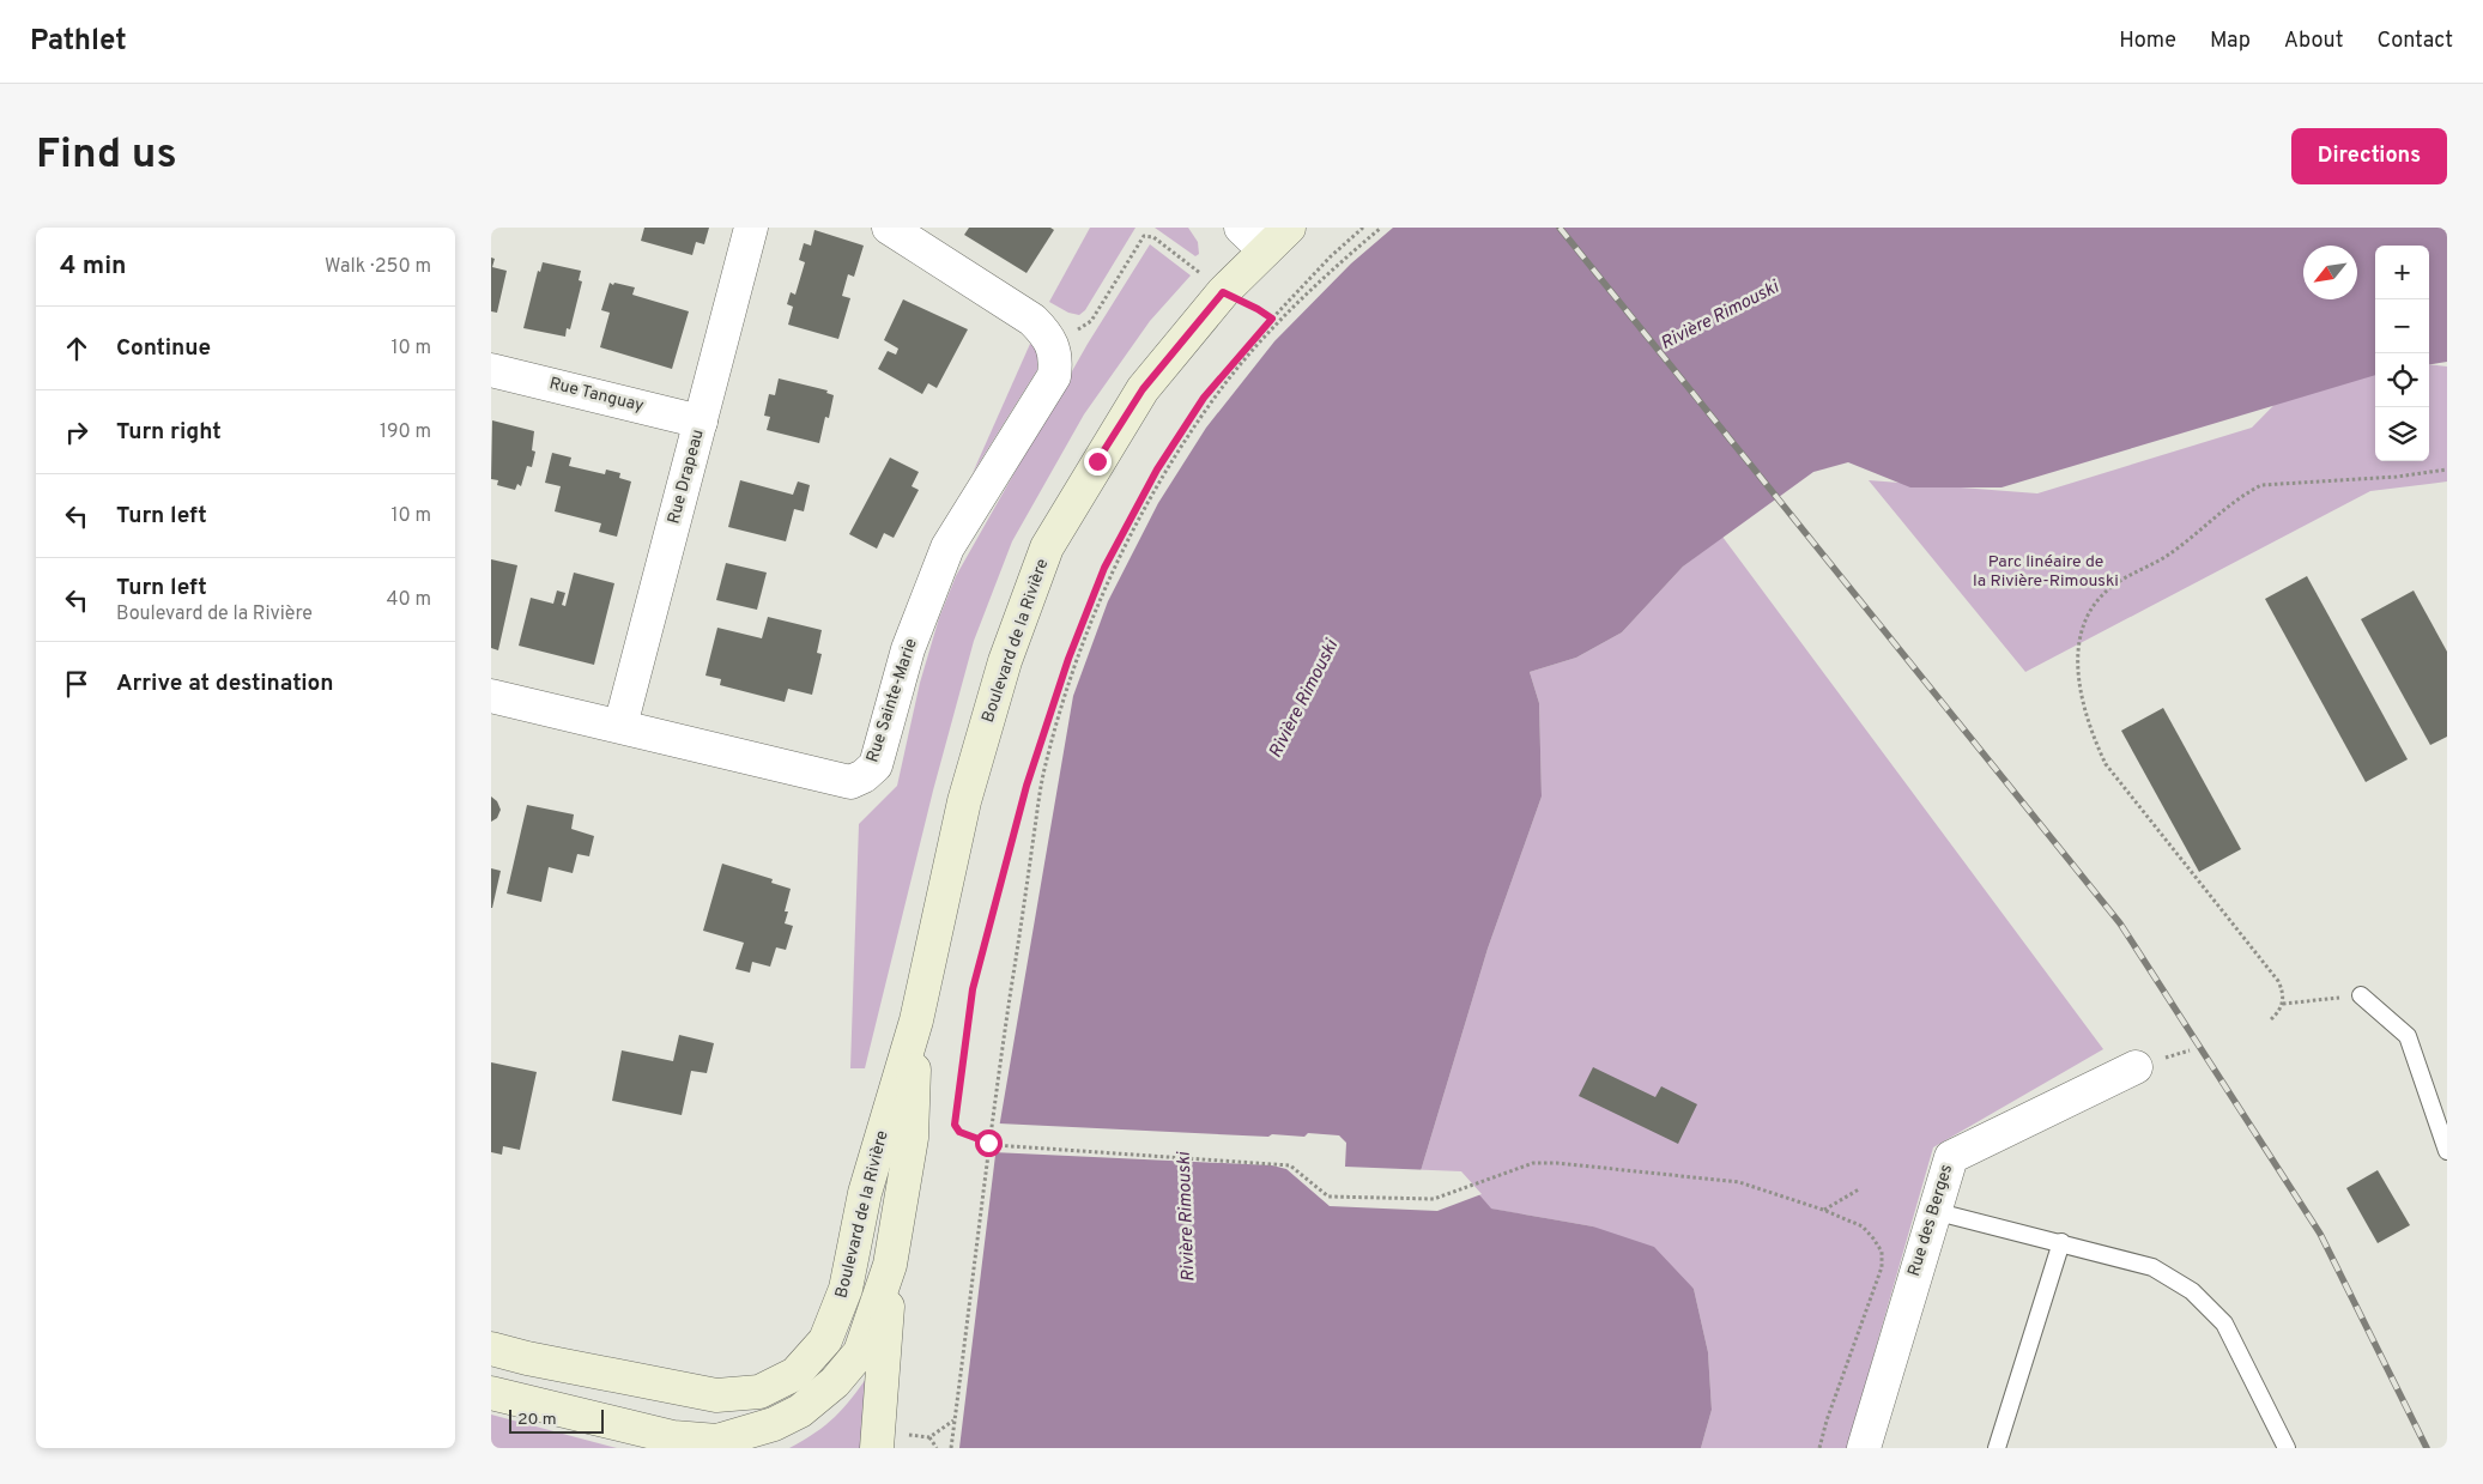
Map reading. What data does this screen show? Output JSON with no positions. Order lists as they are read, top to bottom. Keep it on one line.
{"streets":{"main road":["Boulevard de la Rivière"],"street":["Rue Tanguay","Rue Drapeau","Rue Sainte-Marie","Rue des Berges"]},"crossings":[["Rue Tanguay","Rue Drapeau"],["Rue Drapeau","Rue Sainte-Marie"]],"water":["Rivière Rimouski"],"parks":["Parc linéaire de la Rivière-Rimouski"],"scale_bar":"20 m","north":"bottom left","page":{"header":"Pathlet","nav":["Home","Map","About","Contact"],"buttons":"Directions","title":"Find us","heading":["4 min","Walk · 250 m"],"map_buttons":["+","−"],"list":[["Continue","10 m"],["Turn right","190 m"],["Turn left","10 m"],["Turn left","Boulevard de la Rivière","40 m"],"Arrive at destination"],"scale":"20 m"}}
